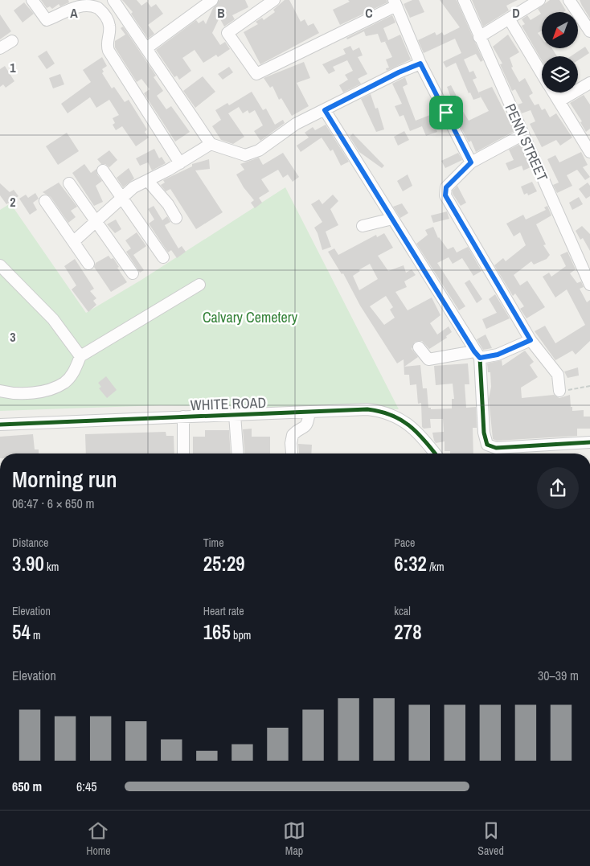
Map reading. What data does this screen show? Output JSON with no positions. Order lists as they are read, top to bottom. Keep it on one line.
{"streets":{"street":["PENN STREET","WHITE ROAD"]},"parks":["Calvary Cemetery"],"north":"bottom left","page":{"heading":["Morning run","06:47 · 6 × 650 m"],"stats":[["Distance","3.90 km"],["Time","25:29"],["Pace","6:32 /km"],["Elevation","54 m"],["Heart rate","165 bpm"],["kcal","278"]],"chart":["Elevation","30–39 m"],"list":[{"name":"650 m","note":"6:45"}],"tabs":["Home","Map","Saved"]},"grid":{"columns":["A","B","C","D"],"rows":["1","2","3"]}}
